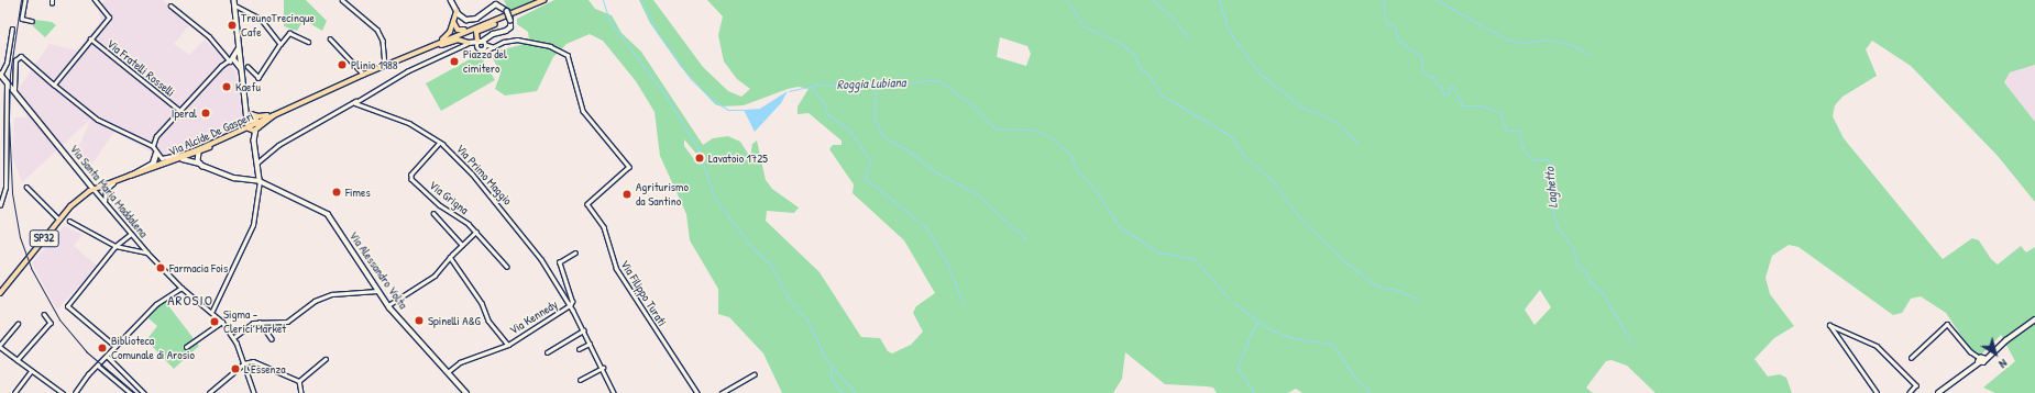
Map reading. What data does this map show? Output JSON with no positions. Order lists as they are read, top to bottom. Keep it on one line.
{"streets":{"main road":["Via Alcide De Gasperi","SP32"],"street":["Via Fratelli Rosselli","Via Primo Maggio","Via Santa Maria Maddalena","Via Grigna","Via Alessandro Volta","Via Filippo Turati","Via Kennedy"]},"crossings":[["Via Alcide De Gasperi","Via Santa Maria Maddalena"],["Via Alcide De Gasperi","SP32"],["Via Alcide De Gasperi","Via Alessandro Volta"],["Via Primo Maggio","Via Grigna"],["Via Primo Maggio","Via Kennedy"],["Via Alessandro Volta","Via Kennedy"]],"districts":["AROSIO"],"water":["Roggia Lubiana","Laghetto"],"places":["TreunoTrecinque Cafe","Piazza del cimitero","Plinio 1988","Kaefu","Iperal","Lavatoio 1725","Fimes","Agriturismo da Santino","Farmacia Fois","Spinelli A&G","Sigma - Clerici Market","Biblioteca Comunale di Arosio","L'Essenza"],"north":"bottom right"}
